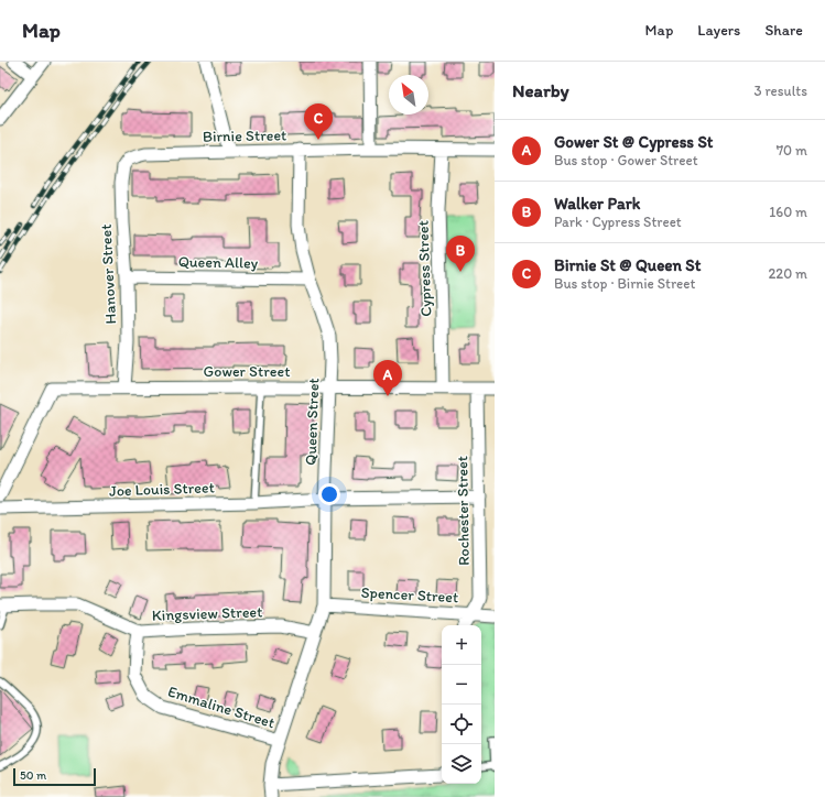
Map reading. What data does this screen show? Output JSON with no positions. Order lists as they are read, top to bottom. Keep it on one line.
{"streets":{"street":["Birnie Street","Queen Alley","Cypress Street","Hanover Street","Gower Street","Queen Street","Joe Louis Street","Rochester Street","Spencer Street","Kingsview Street","Emmaline Street"]},"crossings":[["Birnie Street","Cypress Street"],["Birnie Street","Hanover Street"],["Birnie Street","Queen Street"],["Queen Alley","Hanover Street"],["Queen Alley","Queen Street"],["Cypress Street","Gower Street"],["Hanover Street","Gower Street"],["Gower Street","Queen Street"],["Gower Street","Rochester Street"],["Queen Street","Joe Louis Street"],["Queen Street","Spencer Street"],["Queen Street","Kingsview Street"],["Queen Street","Emmaline Street"],["Joe Louis Street","Rochester Street"],["Rochester Street","Spencer Street"],["Kingsview Street","Emmaline Street"]],"scale_bar":"50 m","north":"top left","page":{"header":"Map","nav":["Map","Layers","Share"],"heading":["Nearby","3 results"],"pins":["C","B","A"],"list":[{"mark":"A","name":"Gower St @ Cypress St","note":"Bus stop · Gower Street","value":"70 m"},{"mark":"B","name":"Walker Park","note":"Park · Cypress Street","value":"160 m"},{"mark":"C","name":"Birnie St @ Queen St","note":"Bus stop · Birnie Street","value":"220 m"}],"map_buttons":["+","−"],"scale":"50 m"}}
